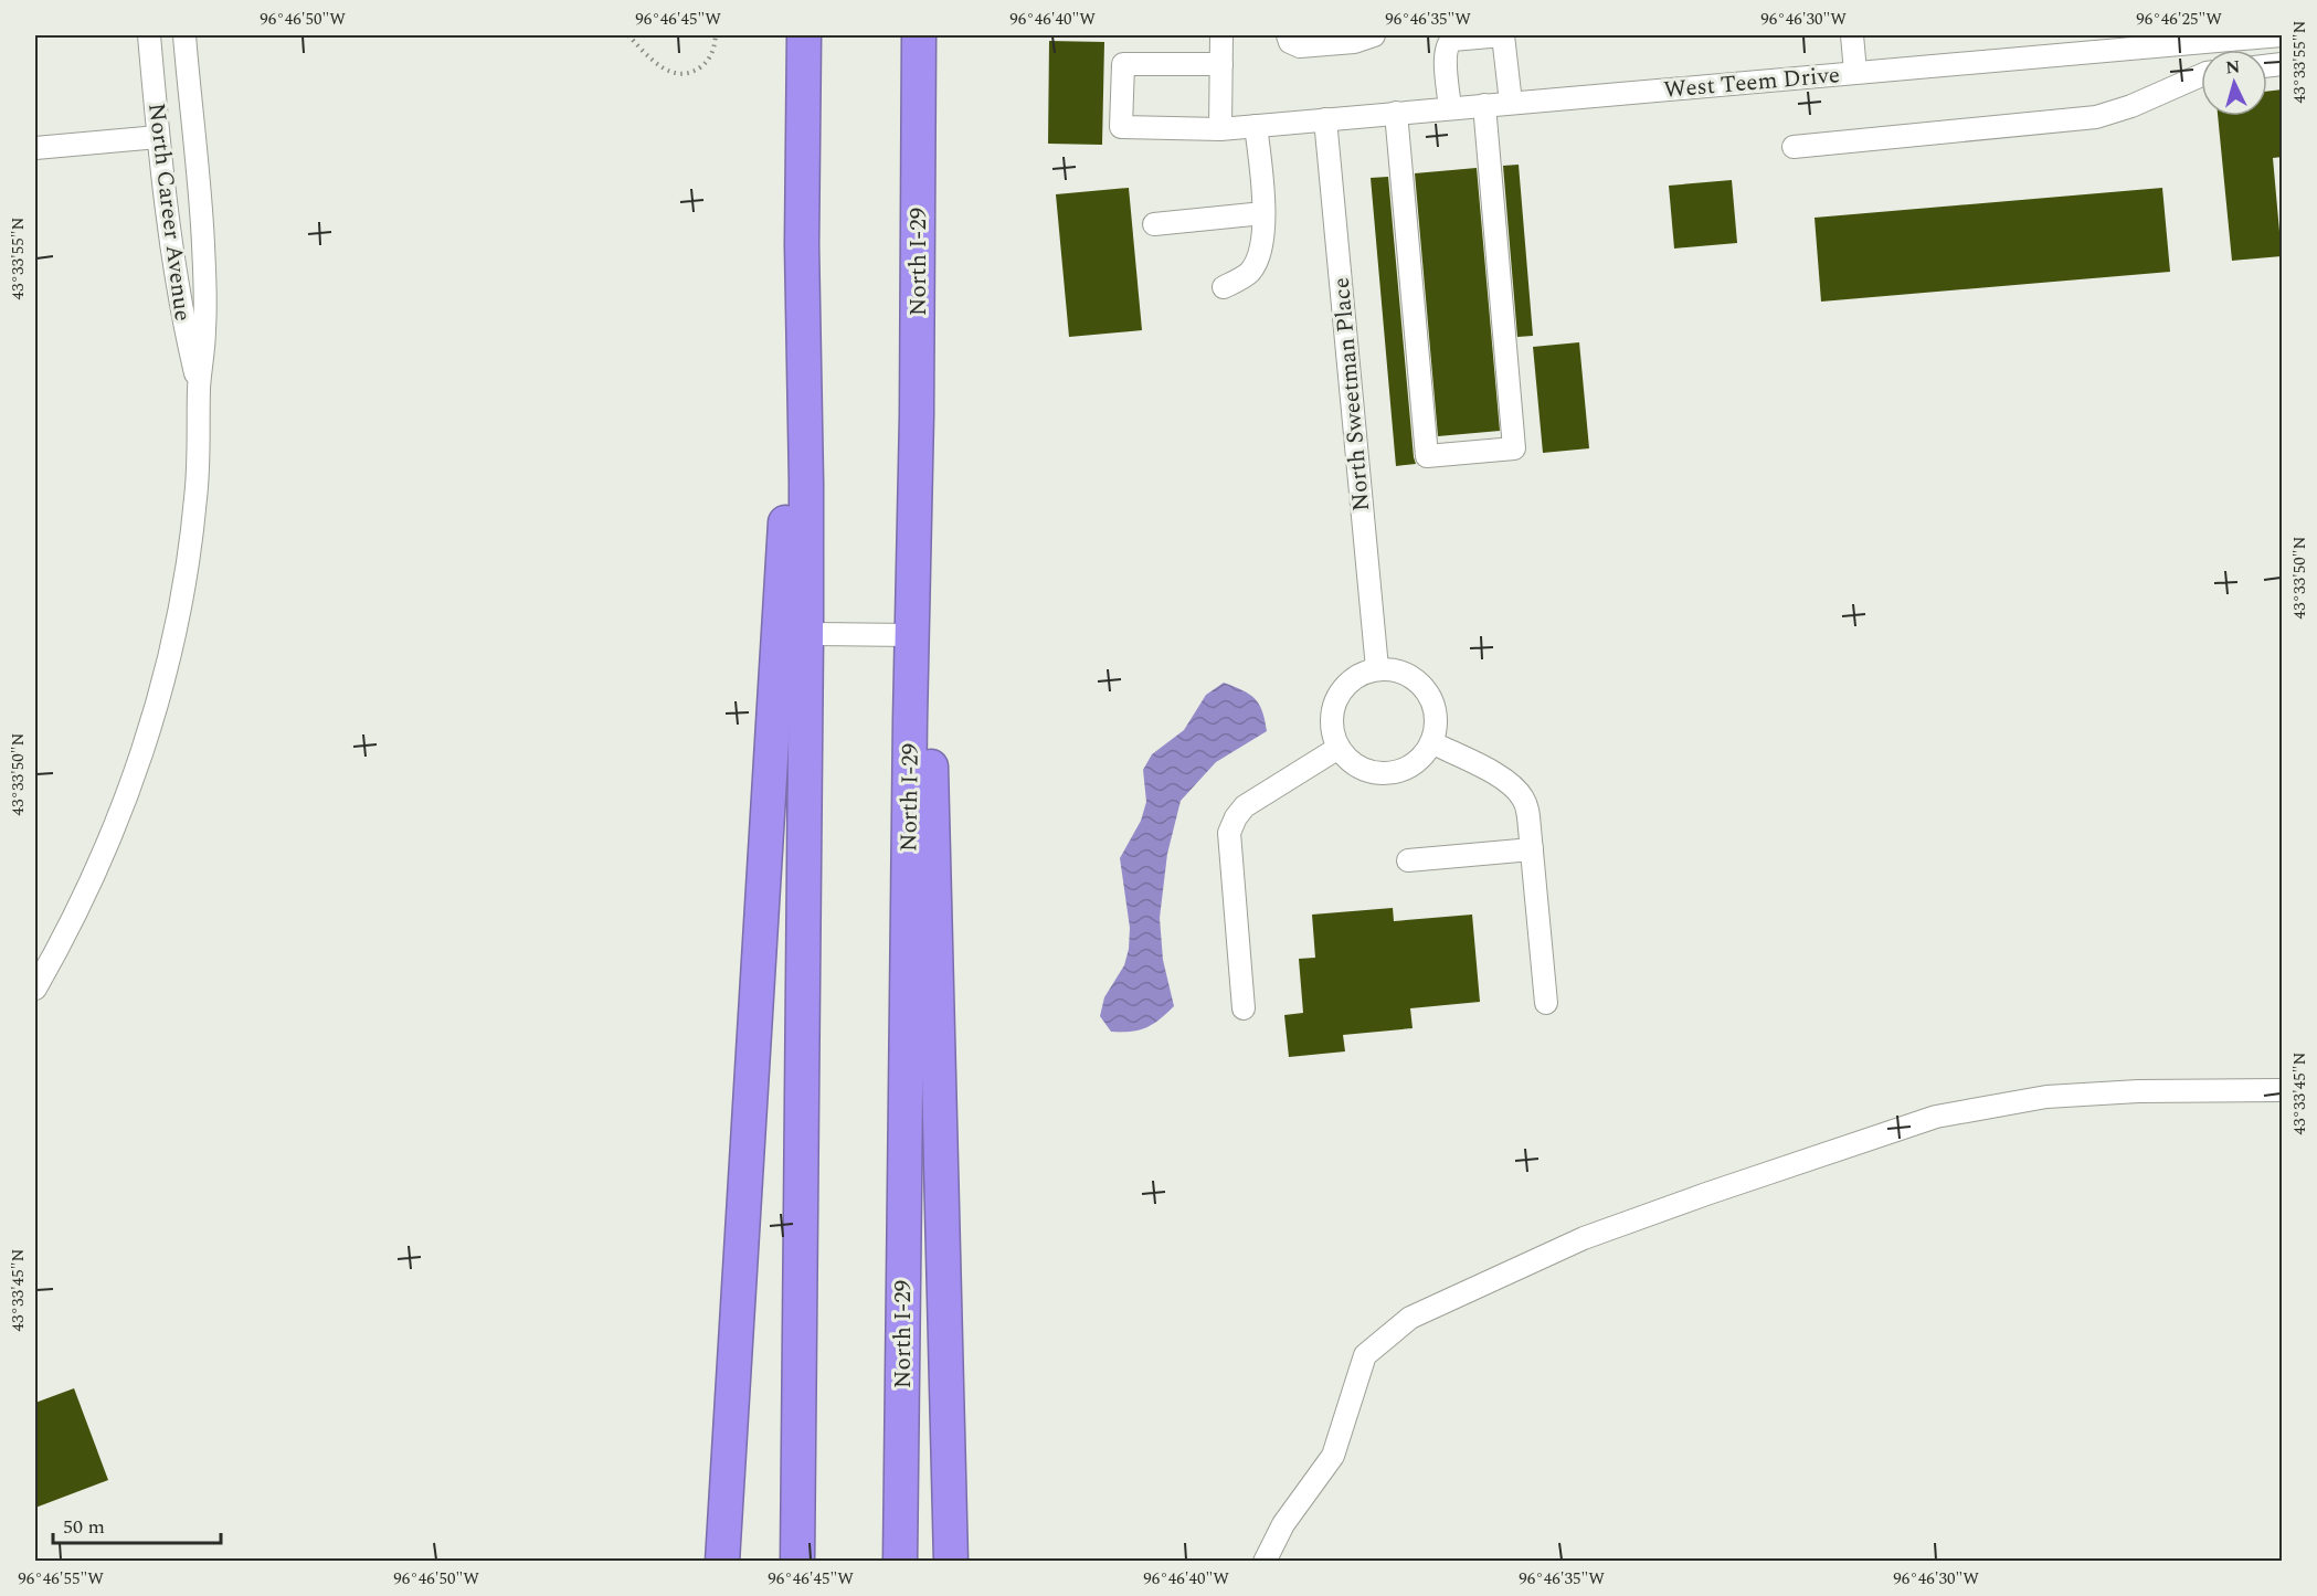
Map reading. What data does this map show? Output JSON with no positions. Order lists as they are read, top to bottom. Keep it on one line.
{"streets":{"highway":["North I-29"],"street":["West Teem Drive","North Career Avenue","North Sweetman Place"]},"crossings":[["West Teem Drive","North Sweetman Place"]],"scale_bar":"50 m","north":"top","coordinates":["96°46'50\"W","96°46'45\"W","96°46'40\"W","96°46'35\"W","96°46'30\"W","96°46'25\"W","43°33'55\"N","43°33'50\"N","43°33'45\"N","96°46'55\"W"]}
